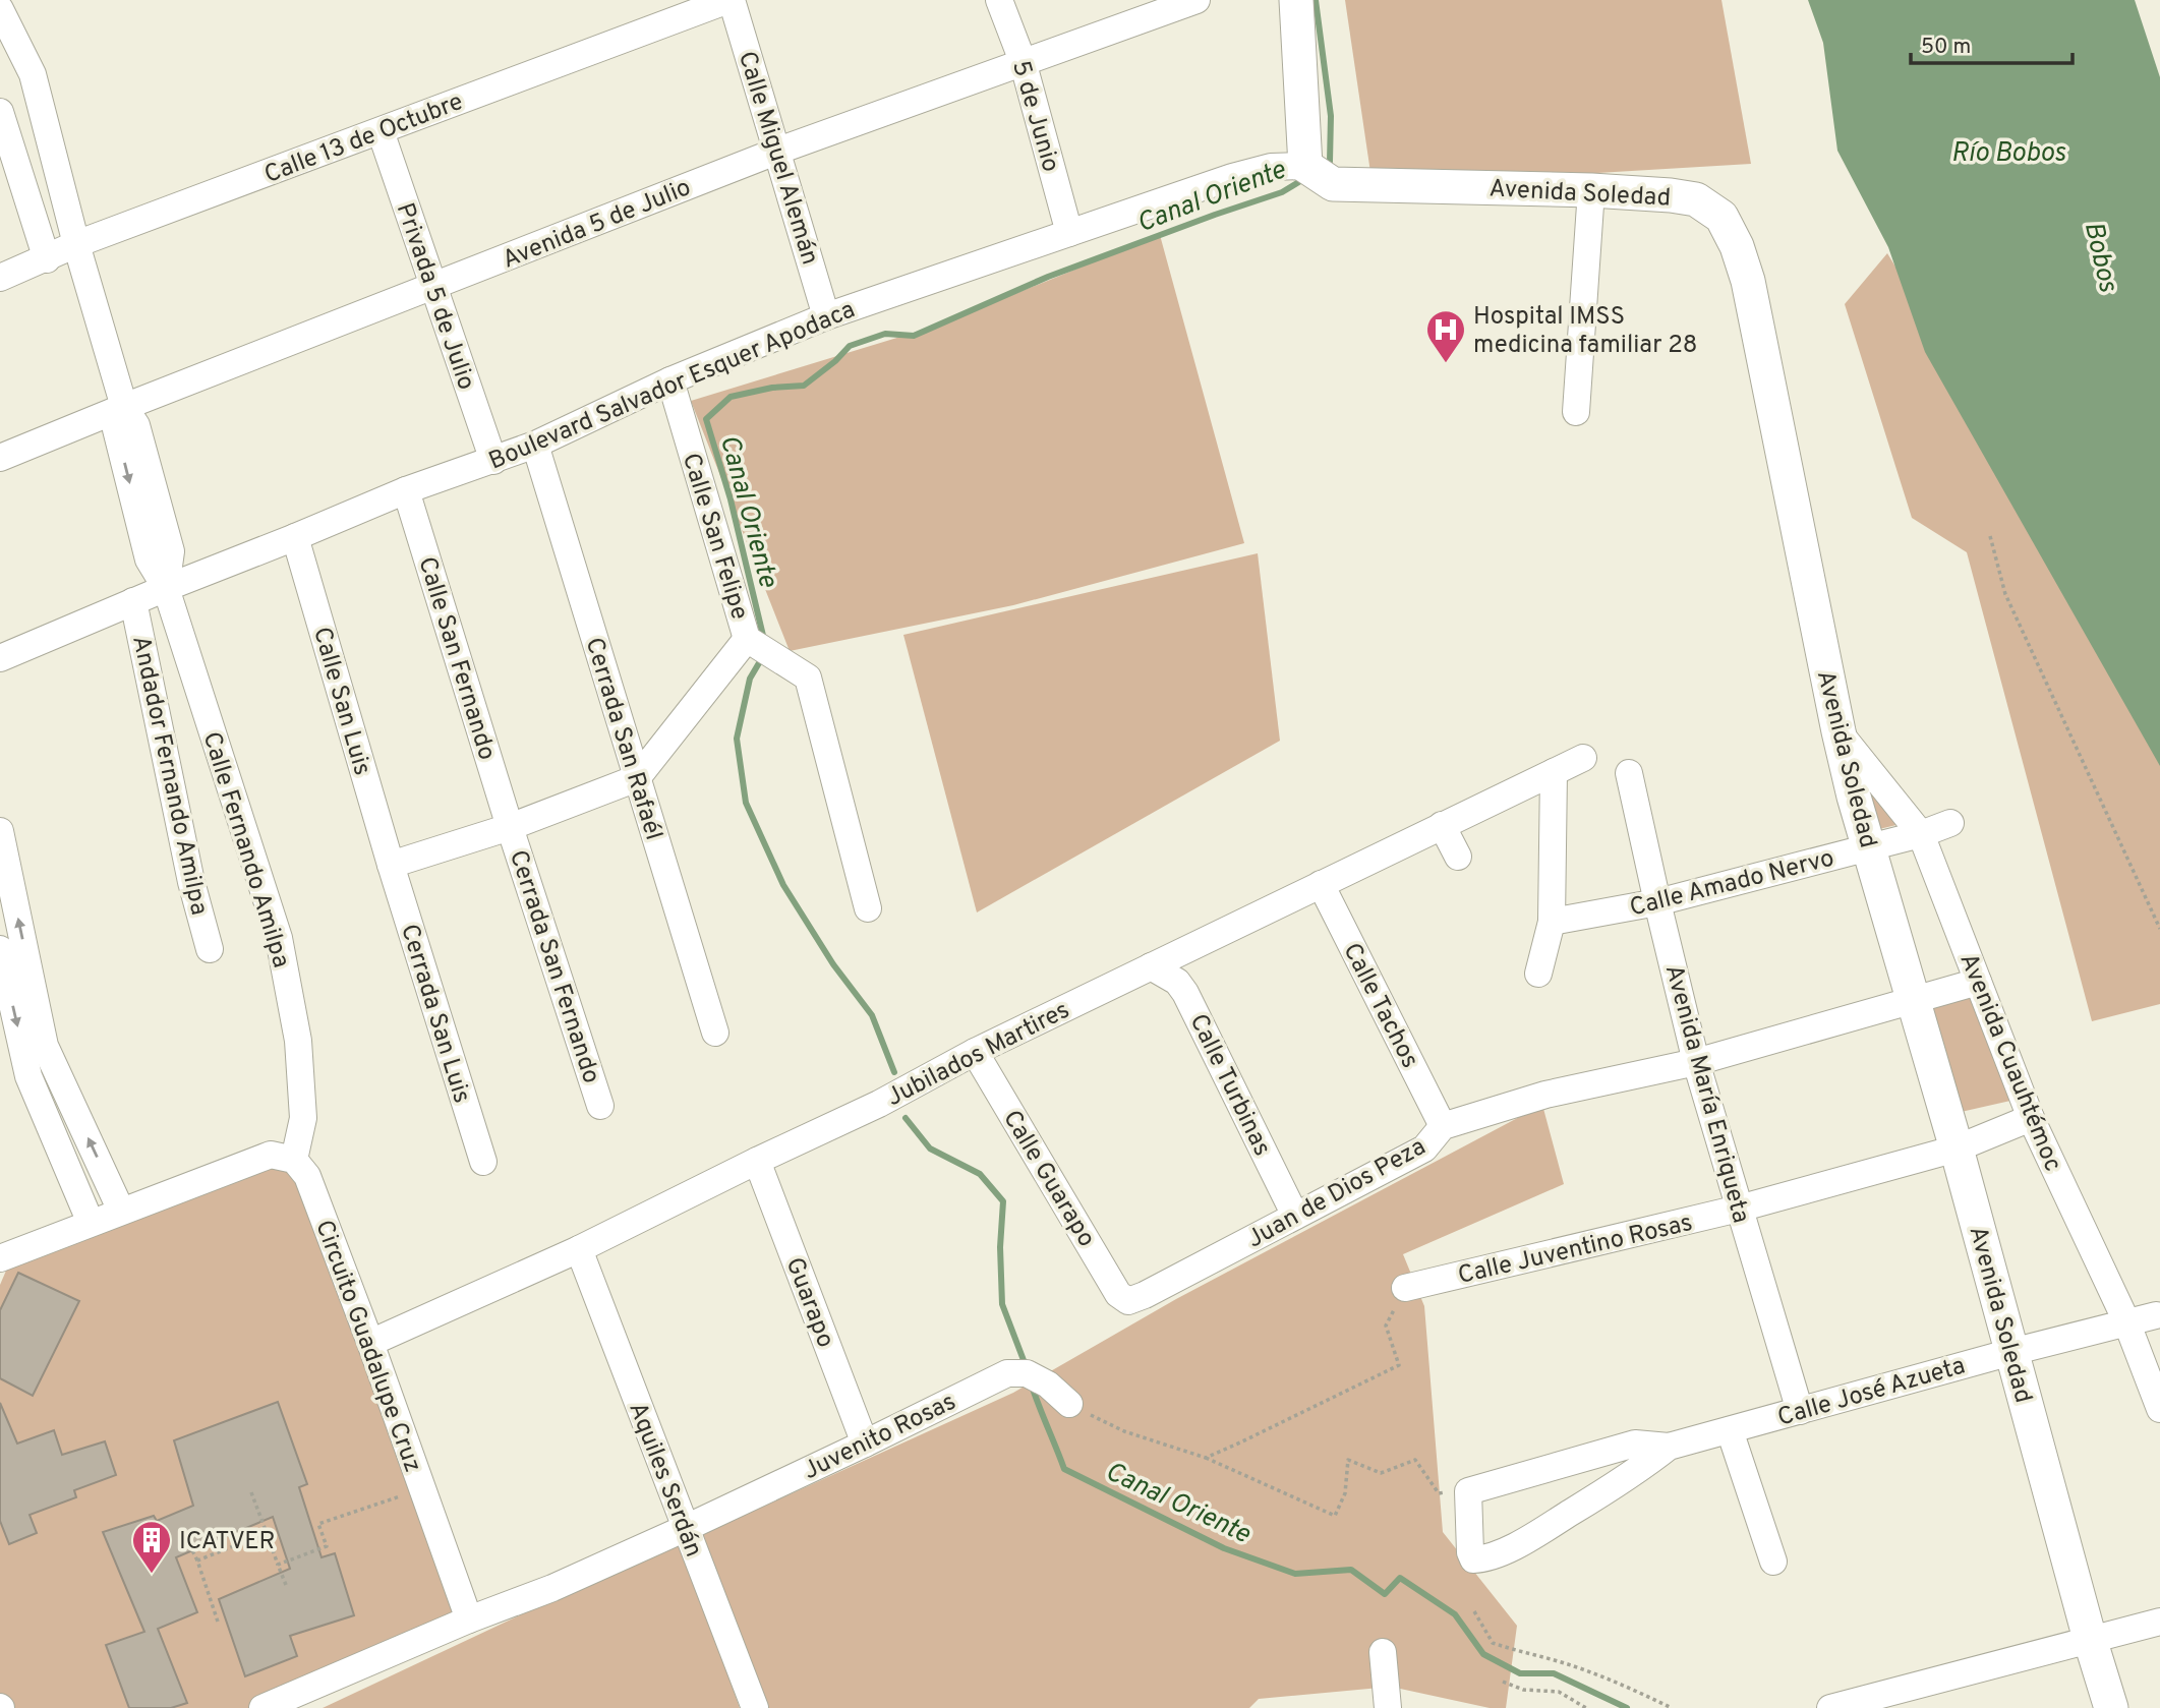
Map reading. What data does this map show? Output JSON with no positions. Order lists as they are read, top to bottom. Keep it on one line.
{"streets":{"main road":["Avenida Soledad"],"street":["5 de Junio","Calle 13 de Octubre","Calle Miguel Alemán","Avenida 5 de Julio","Privada 5 de Julio","Boulevard Salvador Esquer Apodaca","Calle San Felipe","Calle San Fernando","Calle San Luis","Cerrada San Rafaél","Andador Fernando Amilpa","Calle Fernando Amilpa","Calle Amado Nervo","Cerrada San Fernando","Calle Tachos","Cerrada San Luis","Jubilados Martires","Avenida Cuauhtémoc","Calle Turbinas","Avenida María Enriqueta","Calle Guarapo","Juan de Dios Peza","Calle Juventino Rosas","Guarapo","Circuito Guadalupe Cruz","Calle José Azueta","Juvenito Rosas","Aquiles Serdán"]},"crossings":[["5 de Junio","Avenida 5 de Julio"],["5 de Junio","Boulevard Salvador Esquer Apodaca"],["Calle 13 de Octubre","Calle Miguel Alemán"],["Calle 13 de Octubre","Privada 5 de Julio"],["Calle Miguel Alemán","Avenida 5 de Julio"],["Calle Miguel Alemán","Boulevard Salvador Esquer Apodaca"],["Avenida Soledad","Boulevard Salvador Esquer Apodaca"],["Avenida Soledad","Calle Amado Nervo"],["Avenida Soledad","Avenida Cuauhtémoc"],["Avenida Soledad","Juan de Dios Peza"],["Avenida Soledad","Calle Juventino Rosas"],["Avenida Soledad","Calle José Azueta"],["Avenida 5 de Julio","Privada 5 de Julio"],["Privada 5 de Julio","Boulevard Salvador Esquer Apodaca"],["Boulevard Salvador Esquer Apodaca","Calle San Felipe"],["Boulevard Salvador Esquer Apodaca","Calle San Fernando"],["Boulevard Salvador Esquer Apodaca","Calle San Luis"],["Boulevard Salvador Esquer Apodaca","Cerrada San Rafaél"],["Boulevard Salvador Esquer Apodaca","Andador Fernando Amilpa"],["Boulevard Salvador Esquer Apodaca","Calle Fernando Amilpa"],["Calle San Felipe","Cerrada San Rafaél"],["Calle San Fernando","Cerrada San Fernando"],["Calle San Luis","Cerrada San Luis"],["Calle Fernando Amilpa","Circuito Guadalupe Cruz"],["Calle Amado Nervo","Avenida Cuauhtémoc"],["Calle Amado Nervo","Avenida María Enriqueta"],["Calle Tachos","Jubilados Martires"],["Calle Tachos","Juan de Dios Peza"],["Jubilados Martires","Calle Turbinas"],["Jubilados Martires","Calle Guarapo"],["Jubilados Martires","Guarapo"],["Jubilados Martires","Circuito Guadalupe Cruz"],["Jubilados Martires","Aquiles Serdán"],["Avenida Cuauhtémoc","Juan de Dios Peza"],["Avenida Cuauhtémoc","Calle Juventino Rosas"],["Avenida Cuauhtémoc","Calle José Azueta"],["Calle Turbinas","Juan de Dios Peza"],["Avenida María Enriqueta","Juan de Dios Peza"],["Avenida María Enriqueta","Calle Juventino Rosas"],["Avenida María Enriqueta","Calle José Azueta"],["Calle Guarapo","Juan de Dios Peza"],["Guarapo","Juvenito Rosas"],["Circuito Guadalupe Cruz","Juvenito Rosas"],["Juvenito Rosas","Aquiles Serdán"]],"water":["Río Bobos","Canal Oriente","Bobos"],"places":{"hospital":["Hospital IMSS medicina familiar 28"],"building":["ICATVER"]},"scale_bar":"50 m"}
